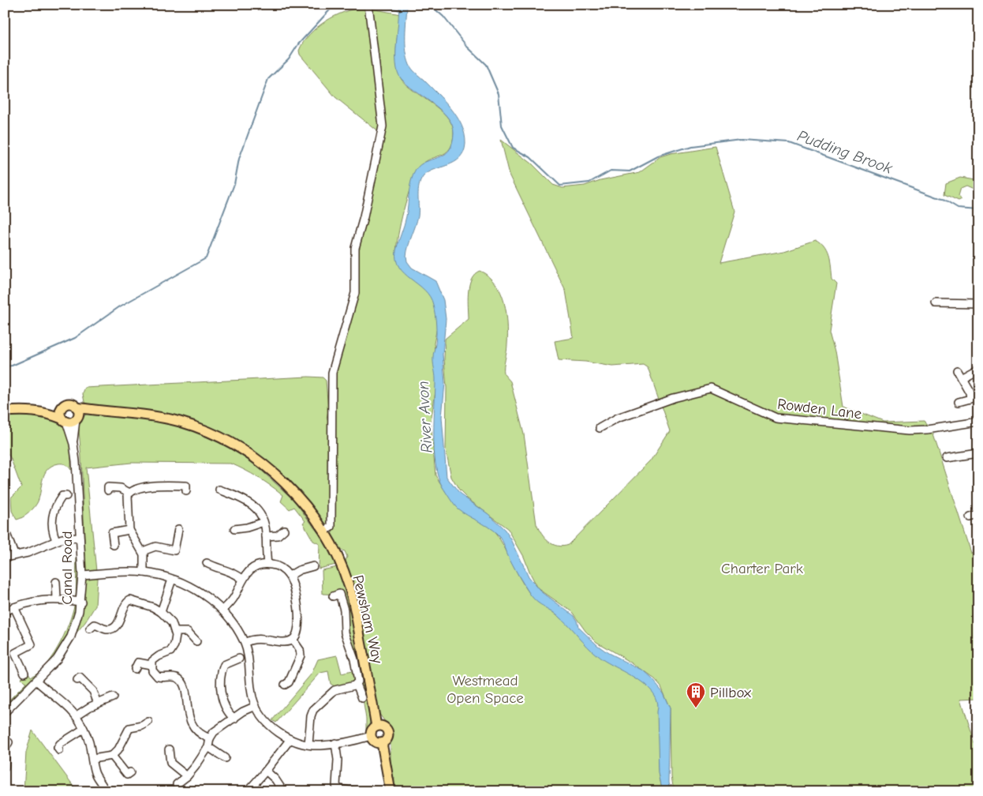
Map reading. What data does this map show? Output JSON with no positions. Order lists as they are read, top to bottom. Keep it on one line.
{"streets":{"main road":["Pewsham Way"],"street":["Rowden Lane","Canal Road"]},"crossings":[["Canal Road","Pewsham Way"]],"water":["Pudding Brook","River Avon"],"parks":["Charter Park","Westmead Open Space"],"places":{"building":["Pillbox"]}}
